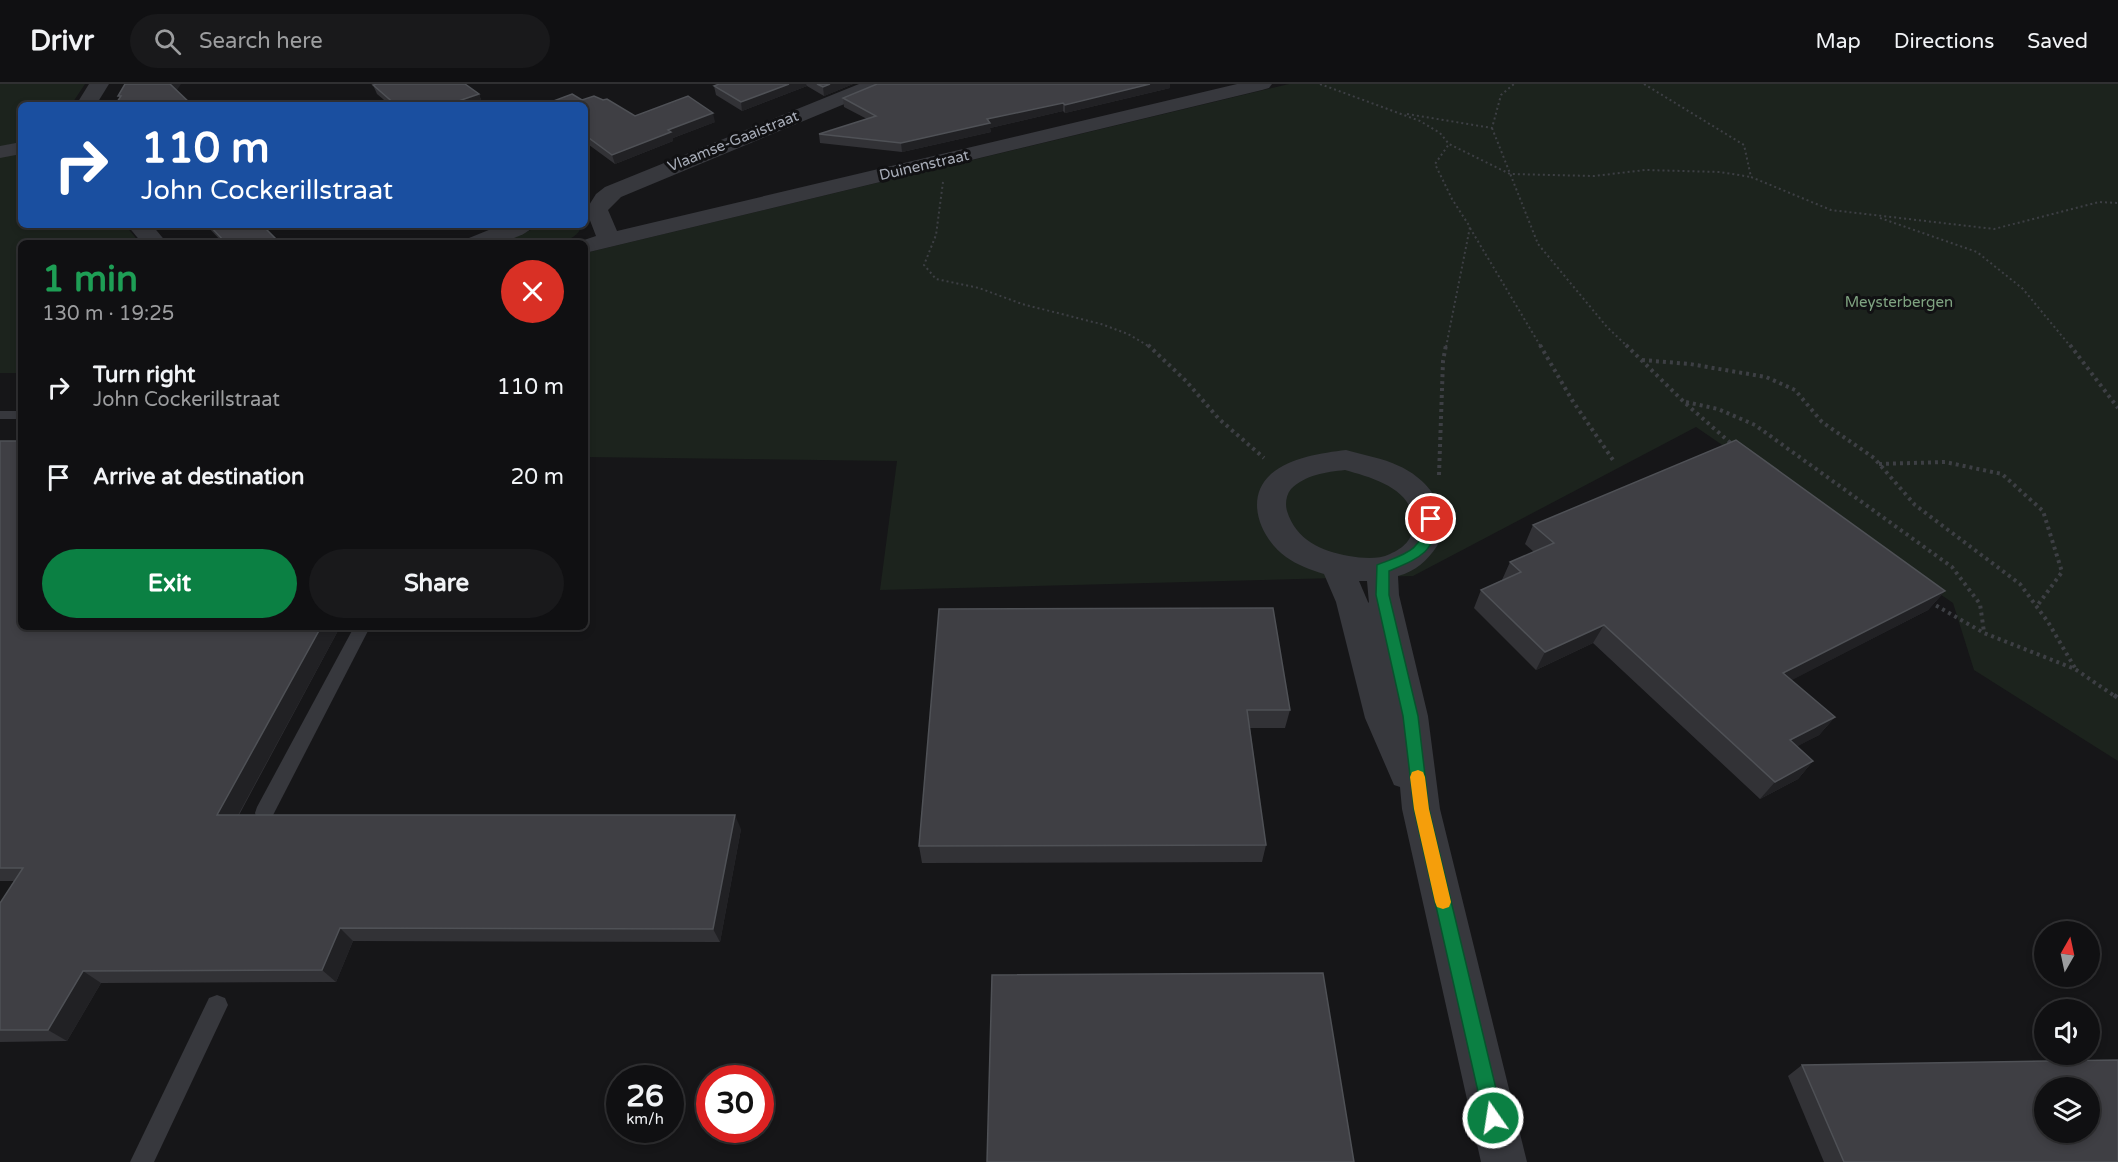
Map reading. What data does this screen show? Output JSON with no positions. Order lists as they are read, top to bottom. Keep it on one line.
{"streets":{"street":["Vlaamse-Gaaistraat","Duinenstraat"]},"crossings":[["Vlaamse-Gaaistraat","Duinenstraat"]],"parks":["Meysterbergen"],"north":"top","page":{"header":"Drivr","search":"Search here","nav":["Map","Directions","Saved"],"turn":["110 m","John Cockerillstraat"],"heading":["1 min","130 m · 19:25"],"list":[{"name":"Turn right","note":"John Cockerillstraat","value":"110 m"},{"name":"Arrive at destination","value":"20 m"}],"buttons":["Exit","Share"],"speed":"26 km/h","limit":"30"}}
